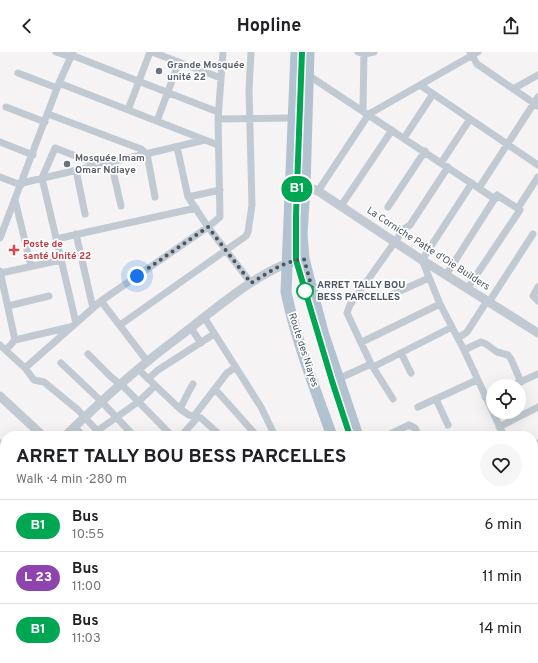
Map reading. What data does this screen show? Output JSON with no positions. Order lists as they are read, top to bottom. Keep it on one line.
{"streets":{"main road":["Route des Niayes"],"street":["La Corniche Patte d'Oie Builders"]},"places":{"other":["Grande Mosquée unité 22","Mosquée Imam Omar Ndiaye","ARRET TALLY BOU BESS PARCELLES"],"health":["Poste de santé Unité 22"]},"lines":["bus line B1"],"page":{"header":"Hopline","on_map":"B1","heading":["ARRET TALLY BOU BESS PARCELLES","Walk · 4 min · 280 m"],"list":[{"mark":"B1","name":"Bus","note":"10:55","value":"6 min"},{"mark":"L 23","name":"Bus","note":"11:00","value":"11 min"},{"mark":"B1","name":"Bus","note":"11:03","value":"14 min"}]}}
